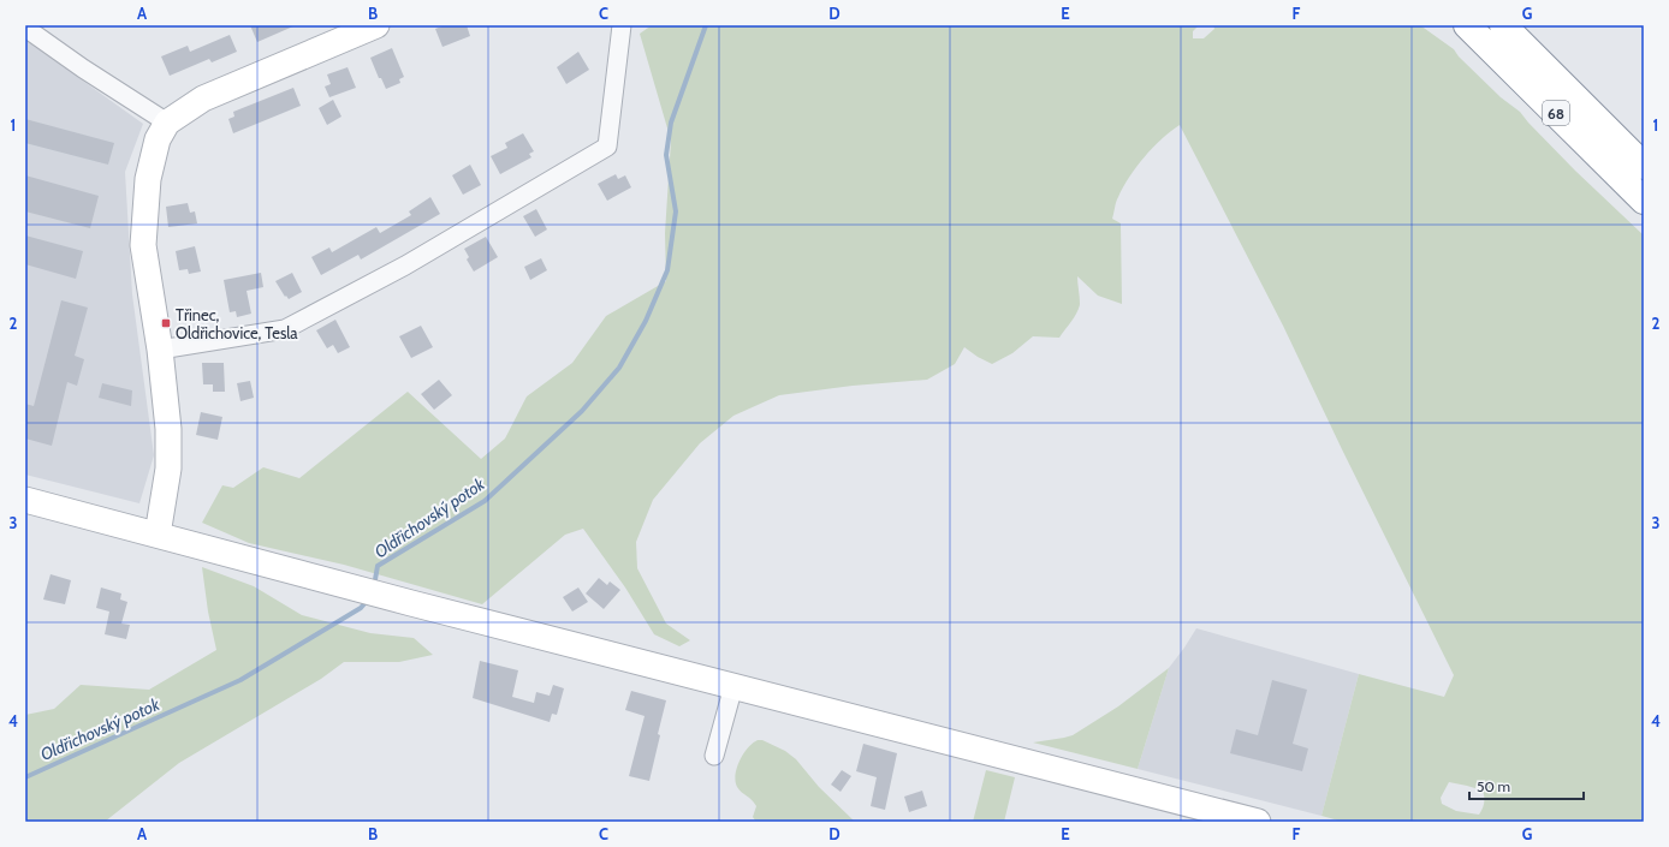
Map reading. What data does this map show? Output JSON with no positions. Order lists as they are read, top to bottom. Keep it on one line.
{"streets":{"highway":["68"]},"water":["Oldřichovský potok"],"places":{"transit":["Třinec, Oldřichovice, Tesla"]},"scale_bar":"50 m","grid":{"columns":["A","B","C","D","E","F","G"],"rows":["1","2","3","4"]}}
